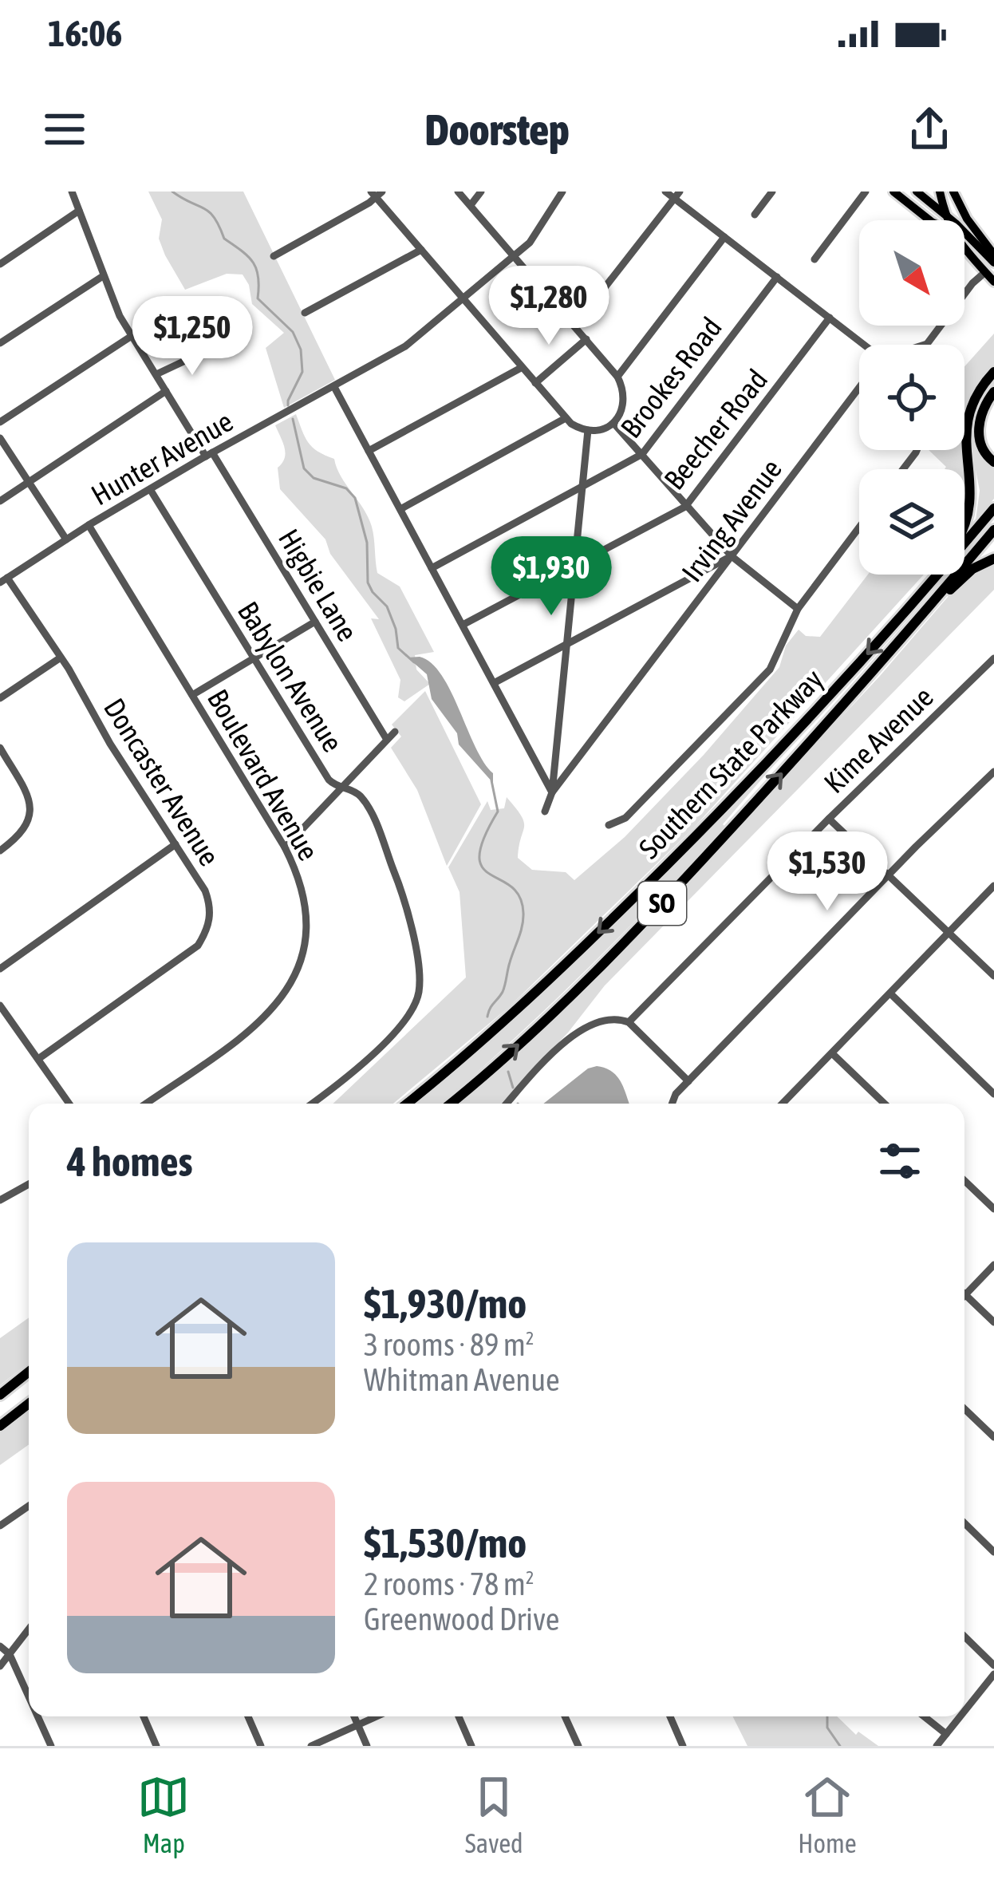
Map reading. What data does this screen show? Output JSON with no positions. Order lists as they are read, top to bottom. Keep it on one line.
{"streets":{"highway":["Southern State Parkway","SO"],"street":["Brookes Road","Beecher Road","Hunter Avenue","Irving Avenue","Higbie Lane","Babylon Avenue","Kime Avenue","Boulevard Avenue","Doncaster Avenue"]},"crossings":[["Hunter Avenue","Higbie Lane"],["Hunter Avenue","Babylon Avenue"],["Hunter Avenue","Boulevard Avenue"],["Hunter Avenue","Doncaster Avenue"]],"north":"bottom right","page":{"status":"16:06","header":"Doorstep","price":["$1,280","$1,250","$1,930","$1,530"],"heading":"4 homes","list":[{"name":"$1,930/mo","note":"3 rooms · 89 m² · Whitman Avenue"},{"name":"$1,530/mo","note":"2 rooms · 78 m² · Greenwood Drive"}],"tabs":["Map","Saved","Home"]}}
